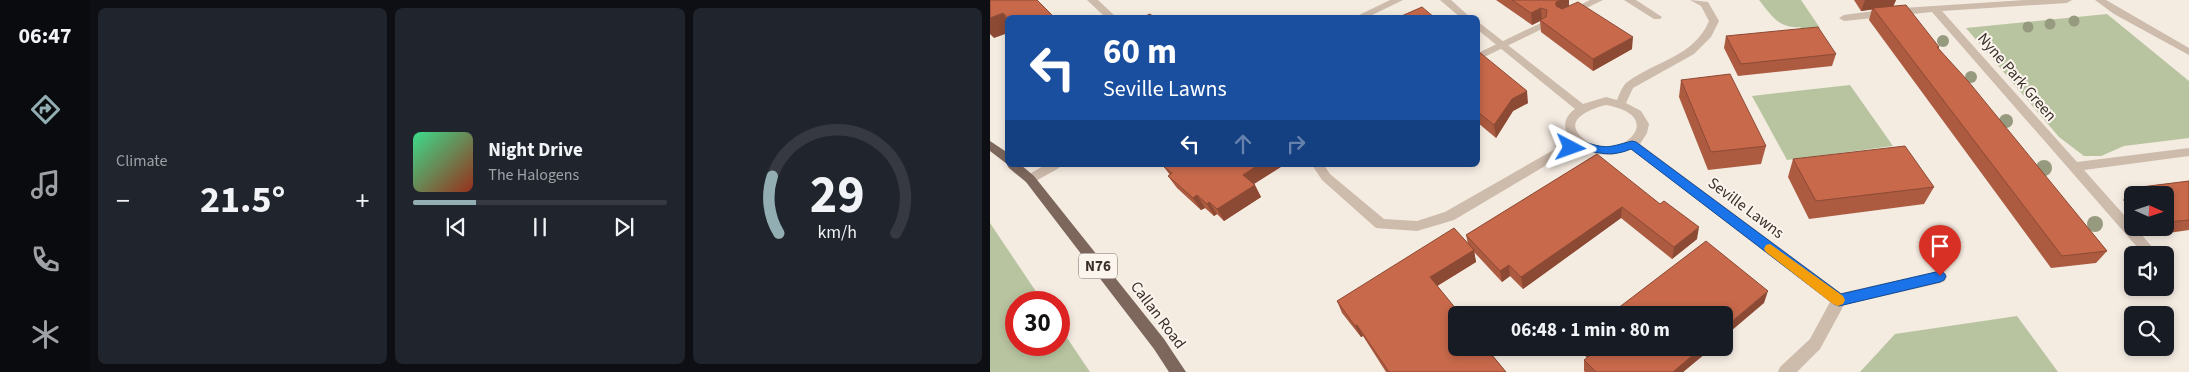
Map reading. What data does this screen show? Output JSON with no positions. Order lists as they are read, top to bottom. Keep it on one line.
{"streets":{"main road":["N76","Callan Road"],"street":["Nyne Park Green","Seville Lawns"]},"north":"right","page":{"tabs":"06:47","tile":"Climate","turn":["60 m","Seville Lawns"],"song":["Night Drive","The Halogens"],"heat":["−","21.5°","+"],"limit":"30","trip":"06:48 · 1 min · 80 m","gauge":["29","km/h"]}}
